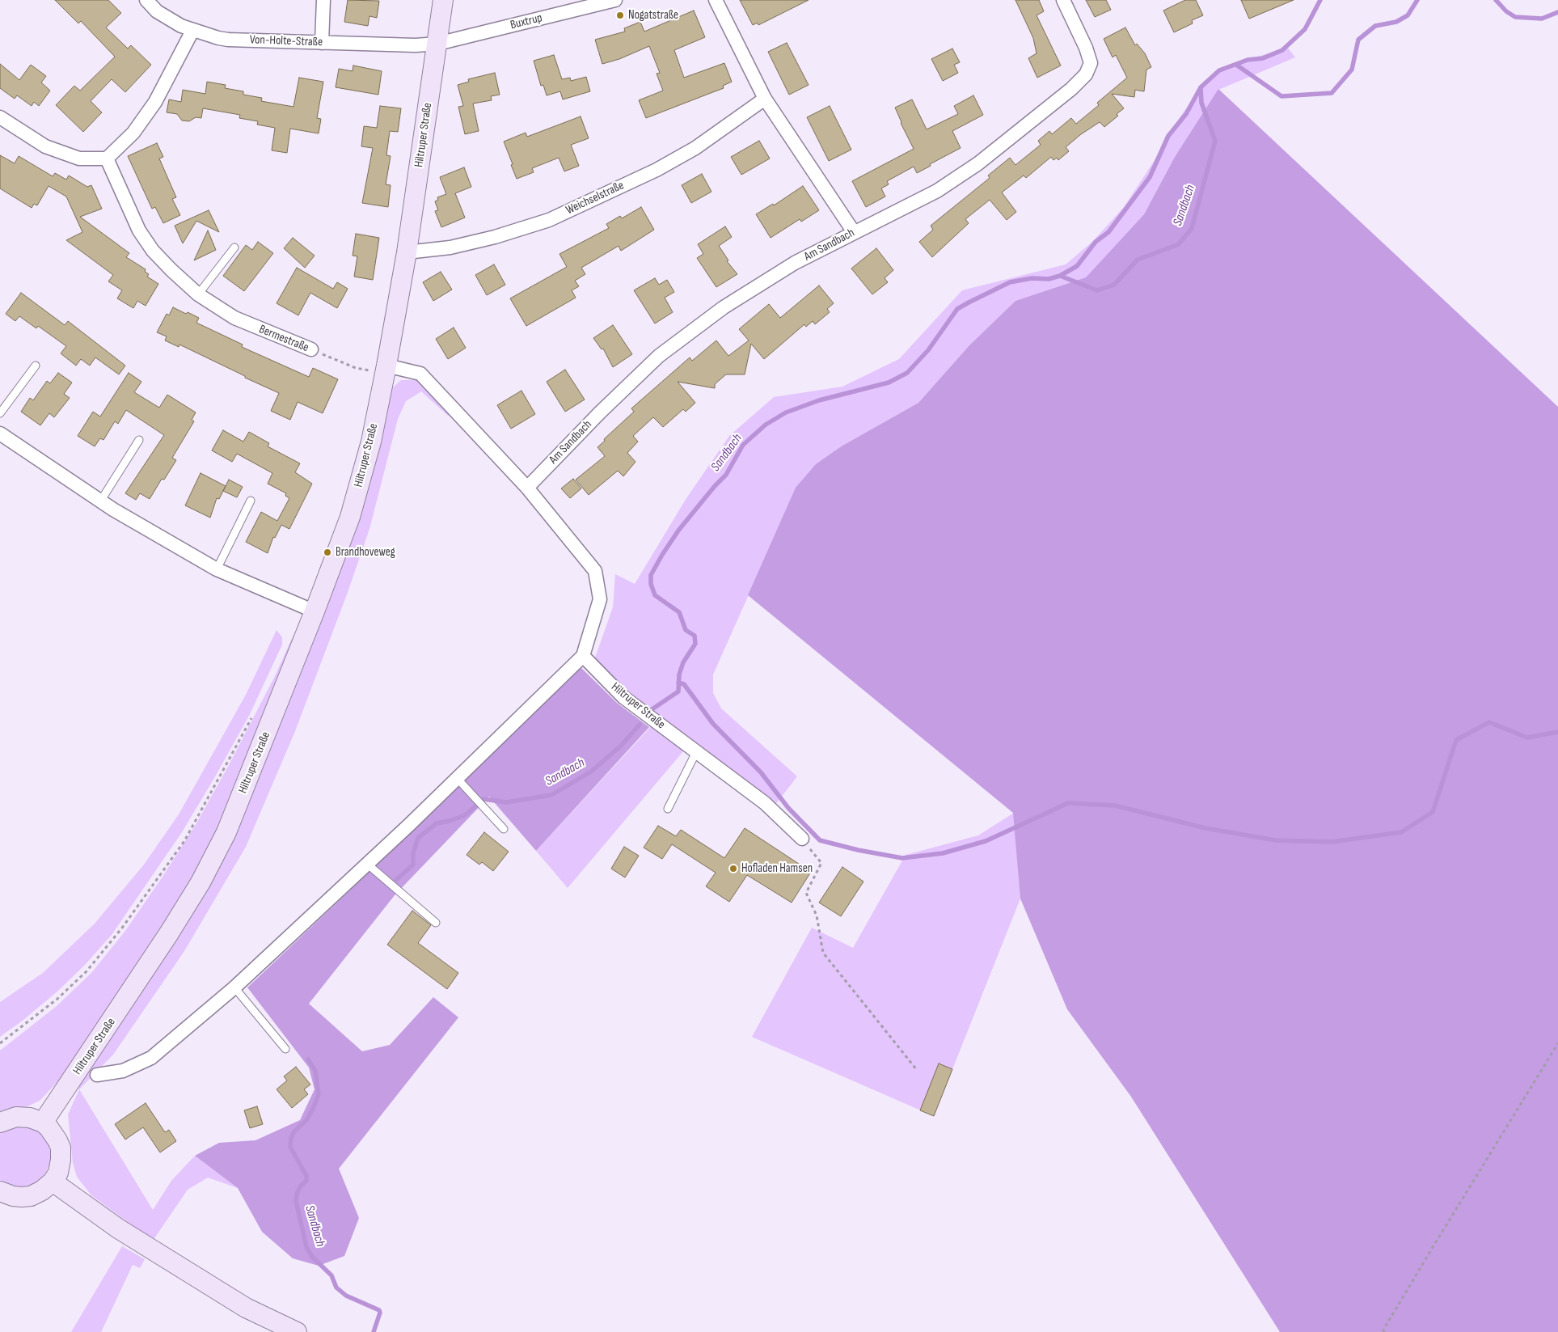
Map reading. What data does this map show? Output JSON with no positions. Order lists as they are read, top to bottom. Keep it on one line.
{"streets":{"street":["Buxtrup","Von-Holte-Straße","Hiltruper Straße","Weichselstraße","Am Sandbach","Bermestraße"]},"crossings":[["Buxtrup","Von-Holte-Straße"],["Buxtrup","Hiltruper Straße"],["Von-Holte-Straße","Hiltruper Straße"],["Hiltruper Straße","Weichselstraße"],["Hiltruper Straße","Am Sandbach"],["Hiltruper Straße","Bermestraße"]],"water":["Sandbach"],"places":["Nogatstraße","Brandhoveweg","Hofladen Hamsen"]}
